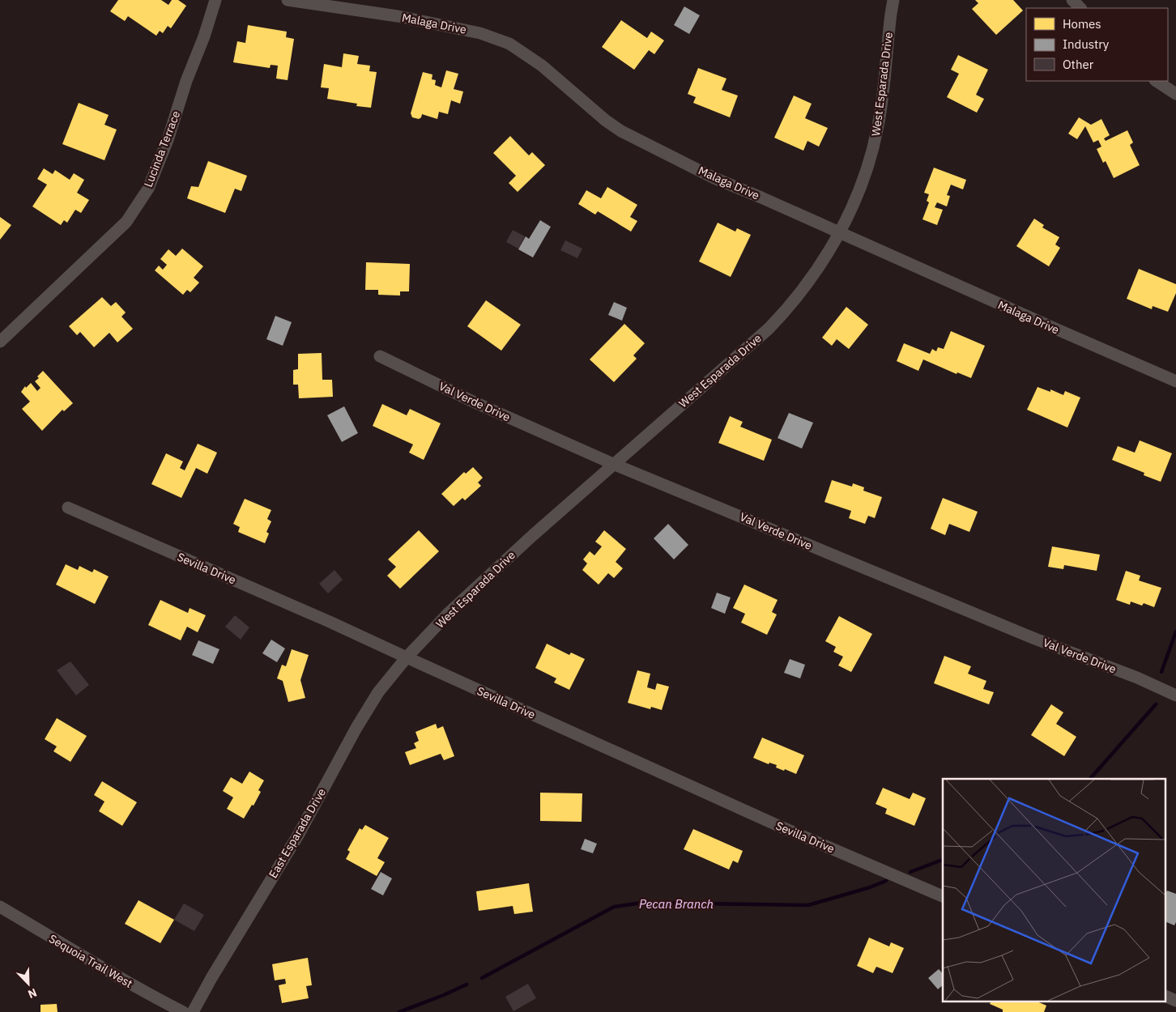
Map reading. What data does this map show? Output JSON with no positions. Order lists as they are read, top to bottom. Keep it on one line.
{"streets":{"street":["Malaga Drive","West Esparada Drive","Lucinda Terrace","Val Verde Drive","Sevilla Drive","East Esparada Drive","Sequoia Trail West"]},"crossings":[["Malaga Drive","West Esparada Drive"],["West Esparada Drive","Val Verde Drive"],["West Esparada Drive","Sevilla Drive"],["West Esparada Drive","East Esparada Drive"],["Sevilla Drive","East Esparada Drive"]],"water":["Pecan Branch"],"legend":["Homes","Industry","Other"],"north":"bottom right"}
